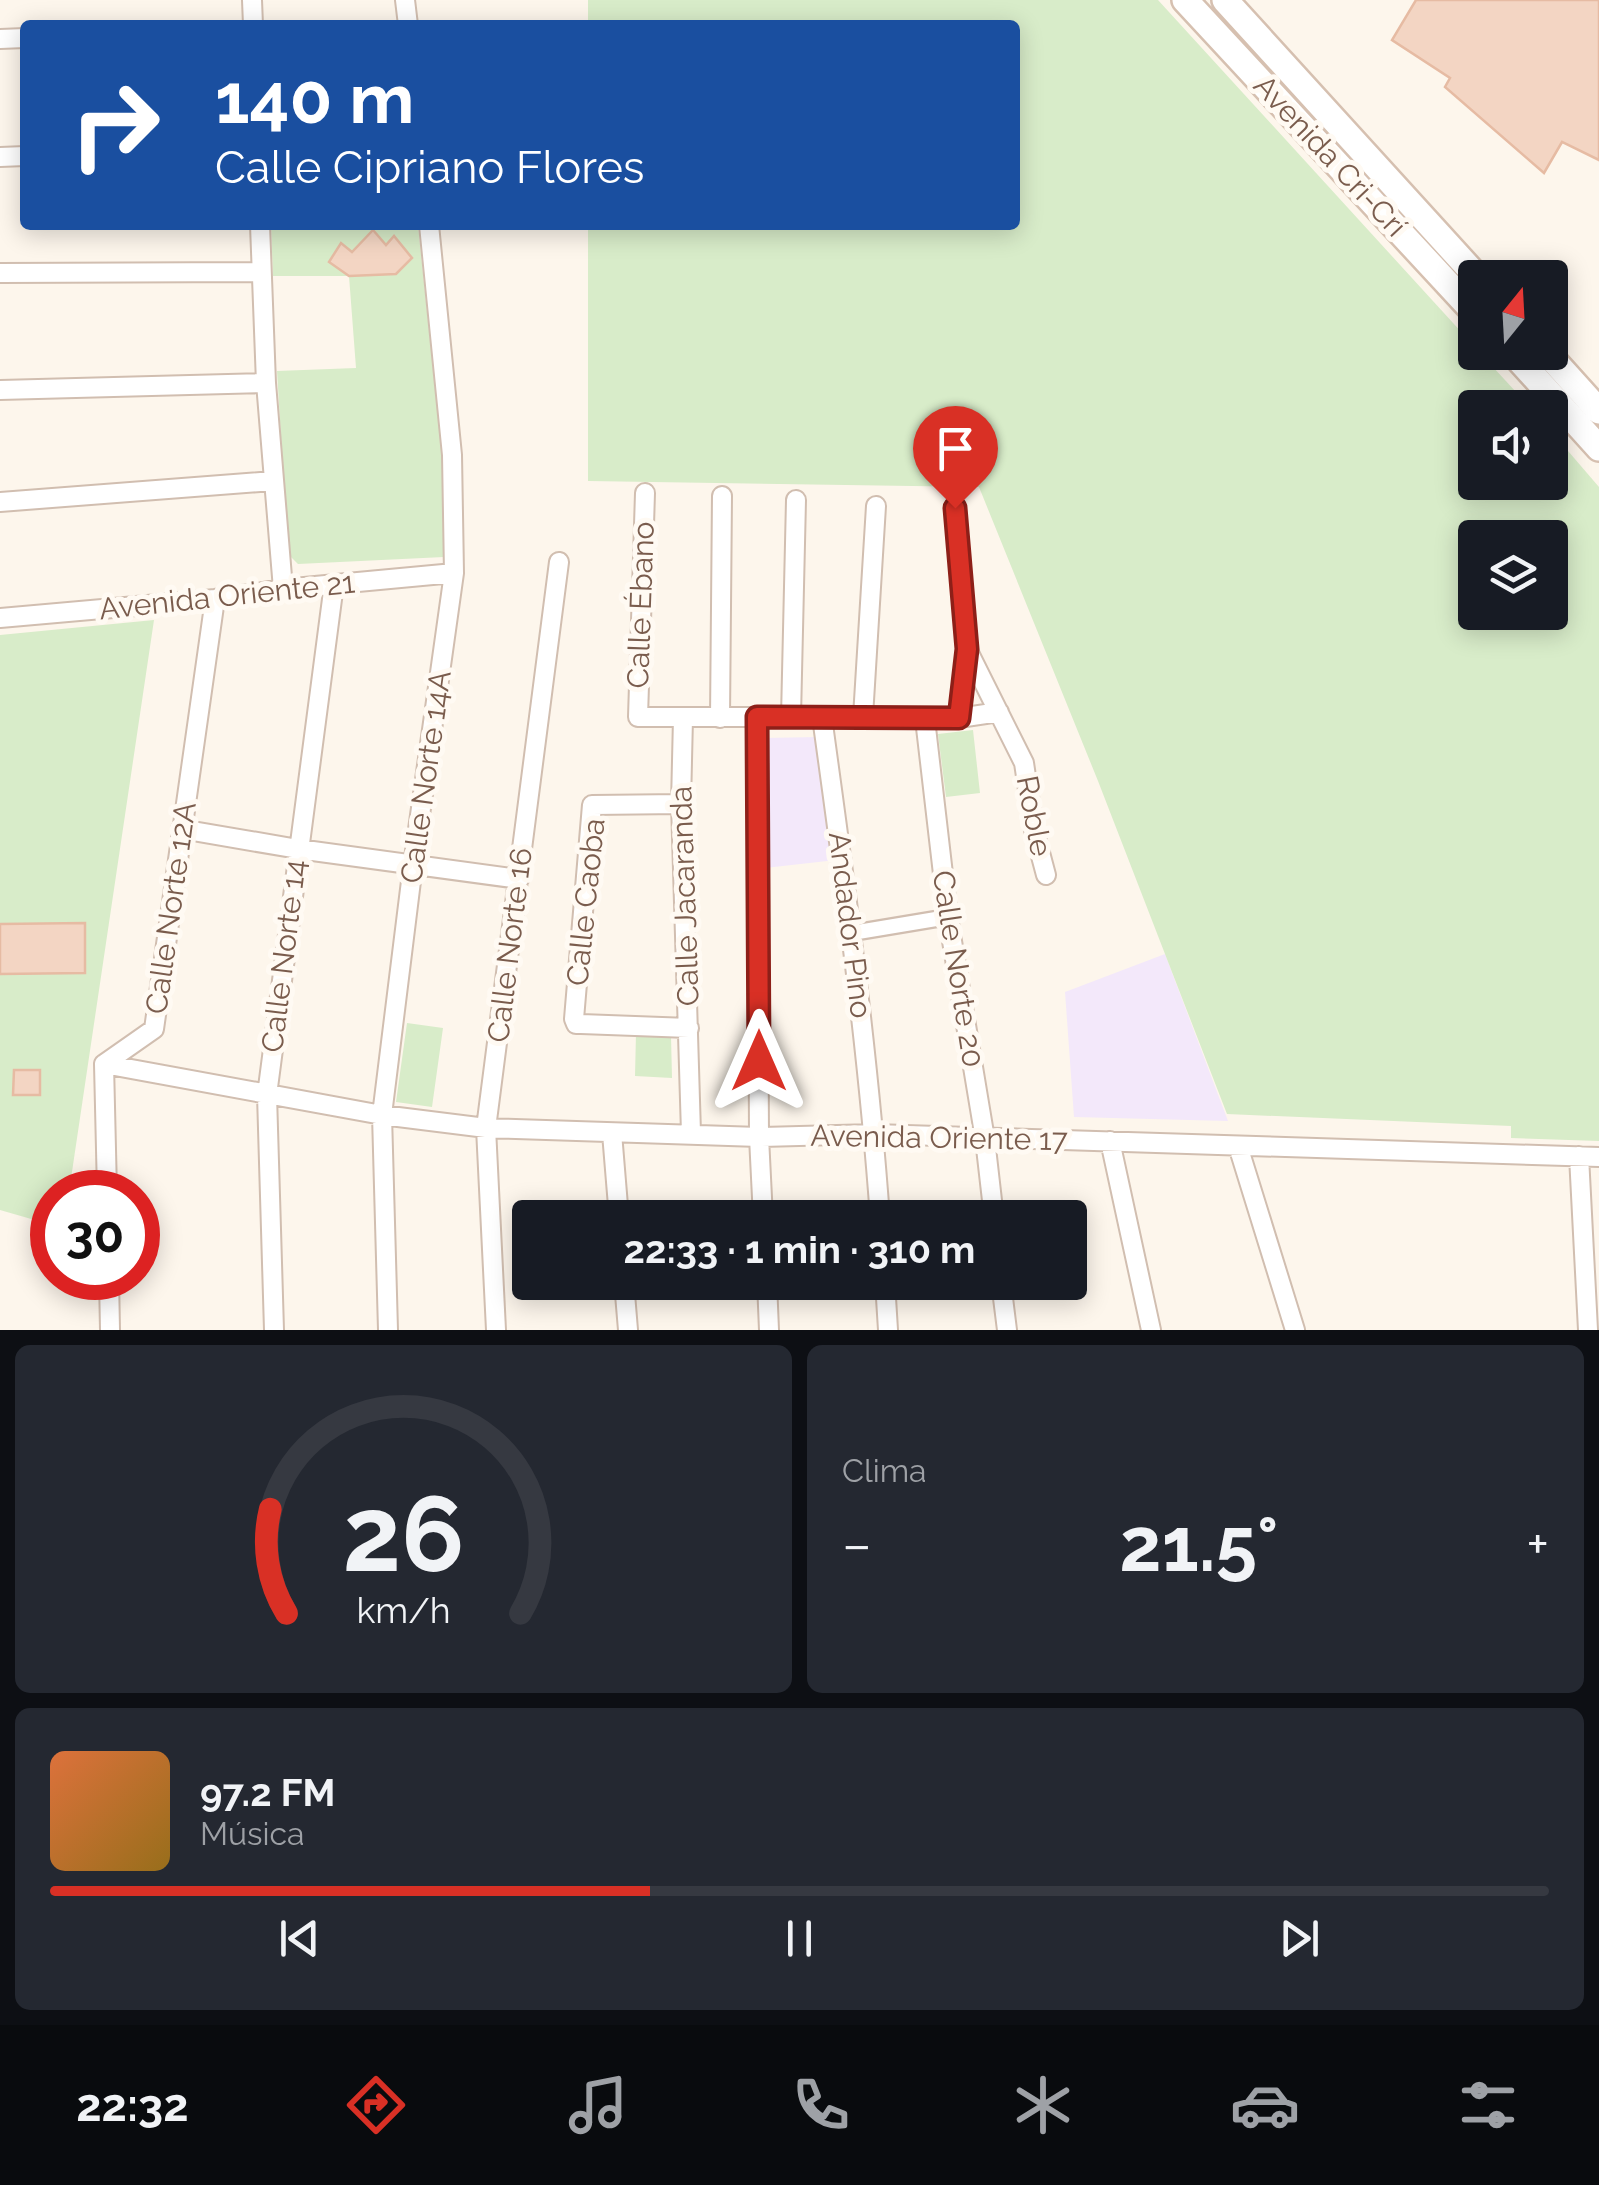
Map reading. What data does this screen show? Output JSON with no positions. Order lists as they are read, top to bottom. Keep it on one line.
{"streets":{"main road":["Avenida Cri-Crí"],"street":["Avenida Oriente 21","Calle Ébano","Calle Norte 14A","Roble","Calle Jacaranda","Calle Caoba","Calle Norte 12A","Andador Pino","Calle Norte 16","Calle Norte 14","Calle Norte 20","Avenida Oriente 17"]},"crossings":[["Avenida Oriente 21","Calle Norte 14A"],["Avenida Oriente 21","Calle Norte 12A"],["Avenida Oriente 21","Calle Norte 14"],["Calle Ébano","Calle Jacaranda"],["Calle Norte 14A","Avenida Oriente 17"],["Calle Jacaranda","Calle Caoba"],["Calle Jacaranda","Avenida Oriente 17"],["Calle Norte 12A","Avenida Oriente 17"],["Andador Pino","Avenida Oriente 17"],["Calle Norte 16","Avenida Oriente 17"],["Calle Norte 14","Avenida Oriente 17"],["Calle Norte 20","Avenida Oriente 17"]],"north":"top","page":{"turn":["140 m","Calle Cipriano Flores"],"limit":"30","trip":"22:33 · 1 min · 310 m","tile":"Clima","heat":["−","21.5°","+"],"song":["97.2 FM","Música"],"tabs":"22:32","gauge":["26","km/h"]}}
